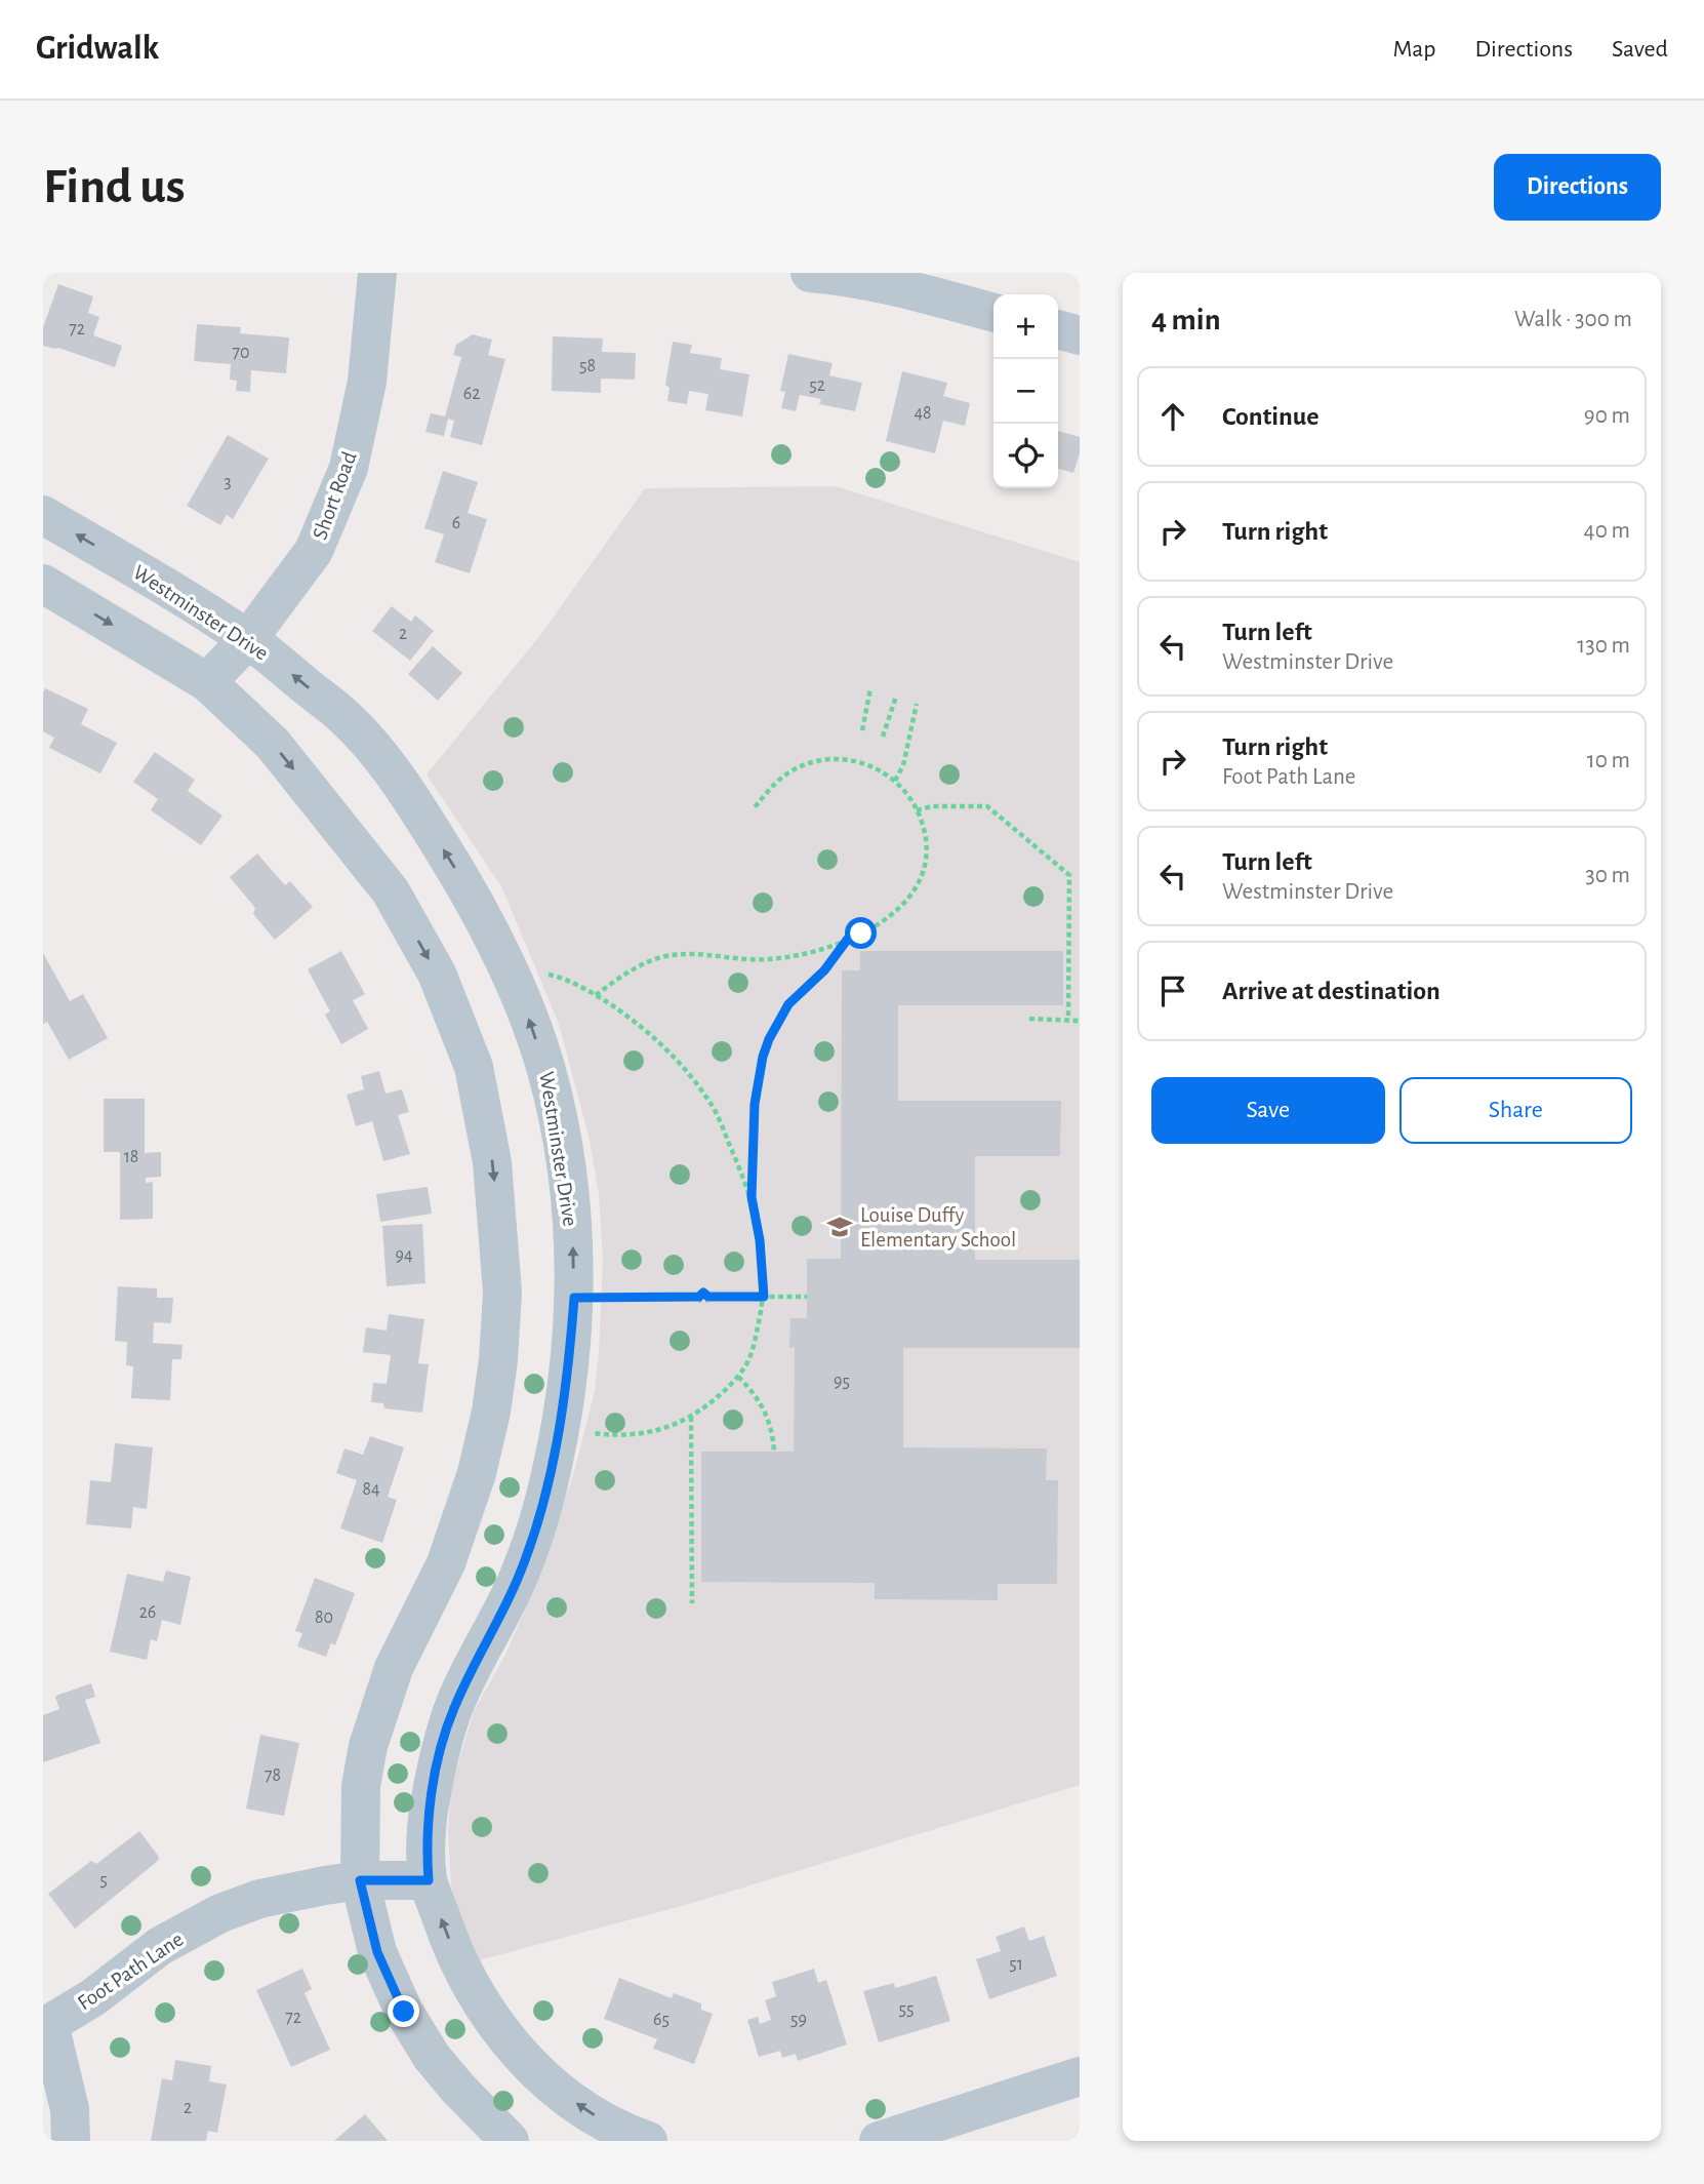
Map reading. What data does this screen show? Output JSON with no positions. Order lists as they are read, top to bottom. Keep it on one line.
{"streets":{"street":["Short Road","Westminster Drive","Foot Path Lane"]},"crossings":[["Short Road","Westminster Drive"],["Westminster Drive","Foot Path Lane"]],"places":{"school or university":["Louise Duffy Elementary School"]},"house_numbers":["72","70","58","52","62","48","3","6","2","18","94","95","84","26","80","78","5","51","55","72","65","59","2"],"page":{"header":"Gridwalk","nav":["Map","Directions","Saved"],"buttons":["Directions",["Save","Share"]],"title":"Find us","heading":["4 min","Walk · 300 m"],"map_buttons":["+","−"],"list":[["Continue","90 m"],["Turn right","40 m"],["Turn left","Westminster Drive","130 m"],["Turn right","Foot Path Lane","10 m"],["Turn left","Westminster Drive","30 m"],"Arrive at destination"]}}
